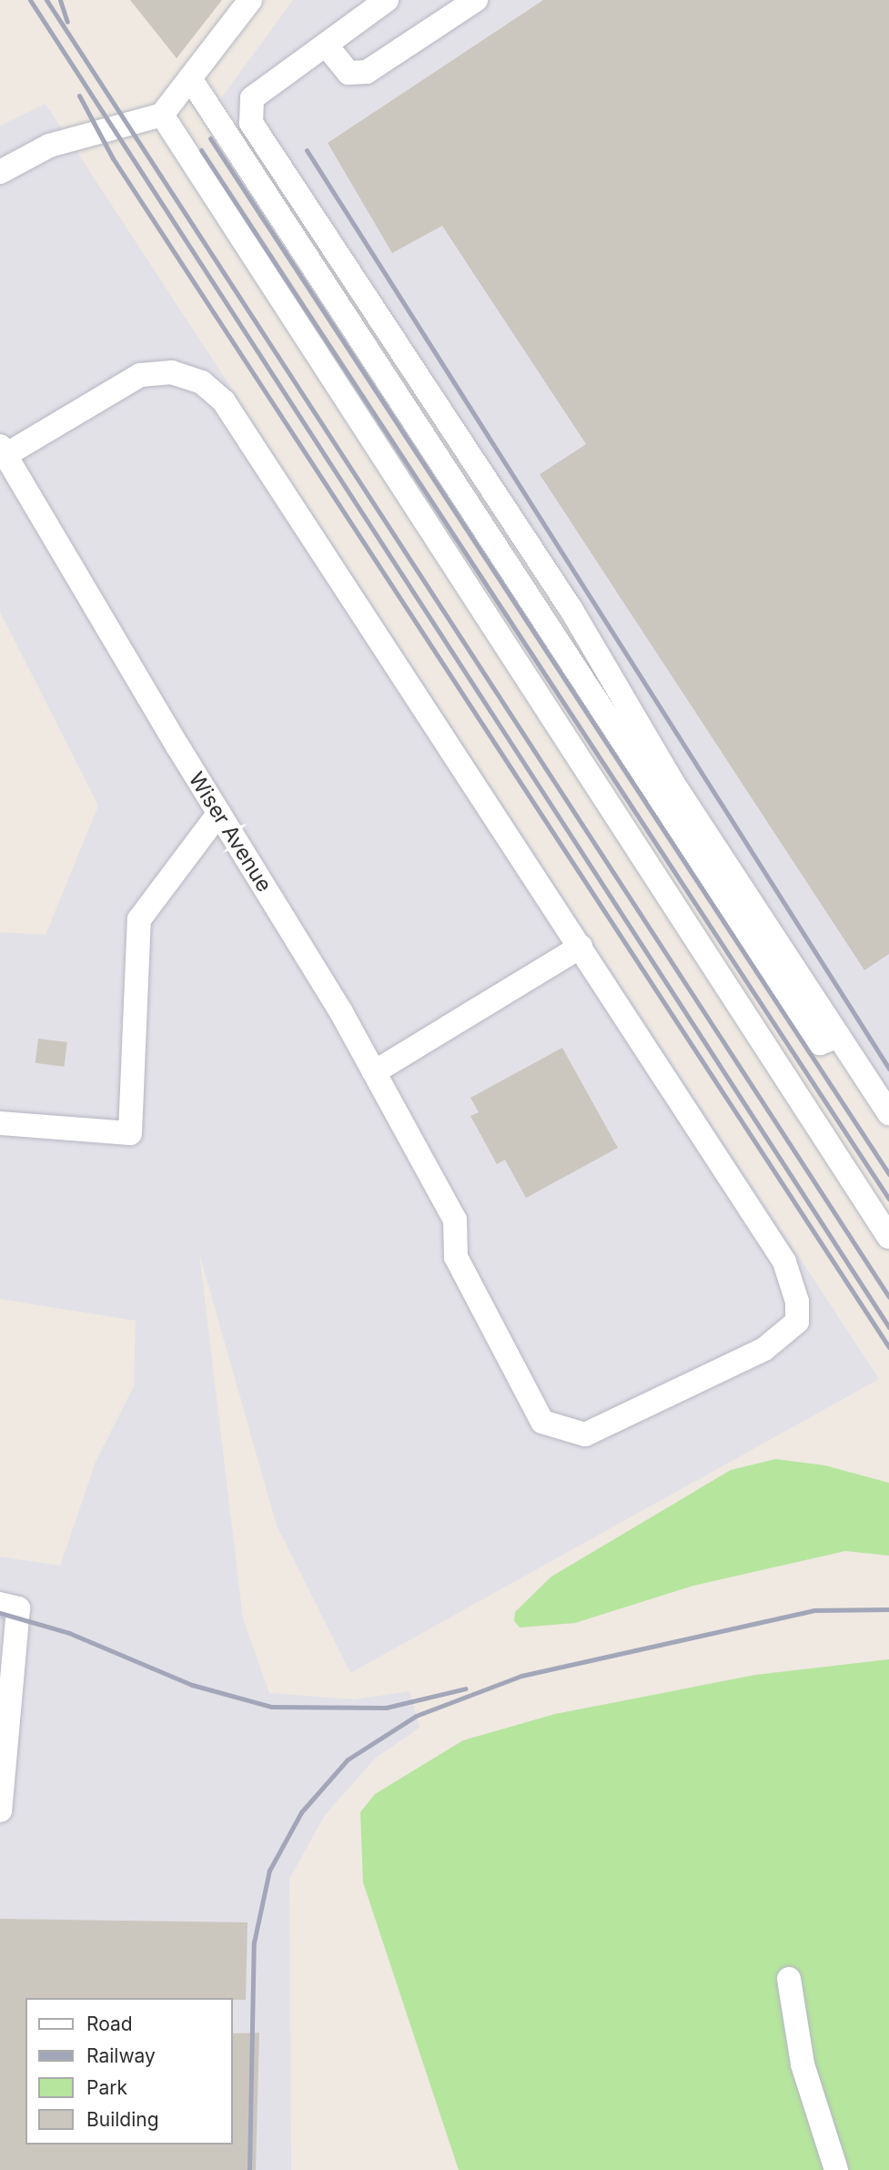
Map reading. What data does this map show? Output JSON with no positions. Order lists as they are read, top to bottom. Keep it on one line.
{"streets":{"lane":["Wiser Avenue"]},"legend":["Road","Railway","Park","Building"]}
